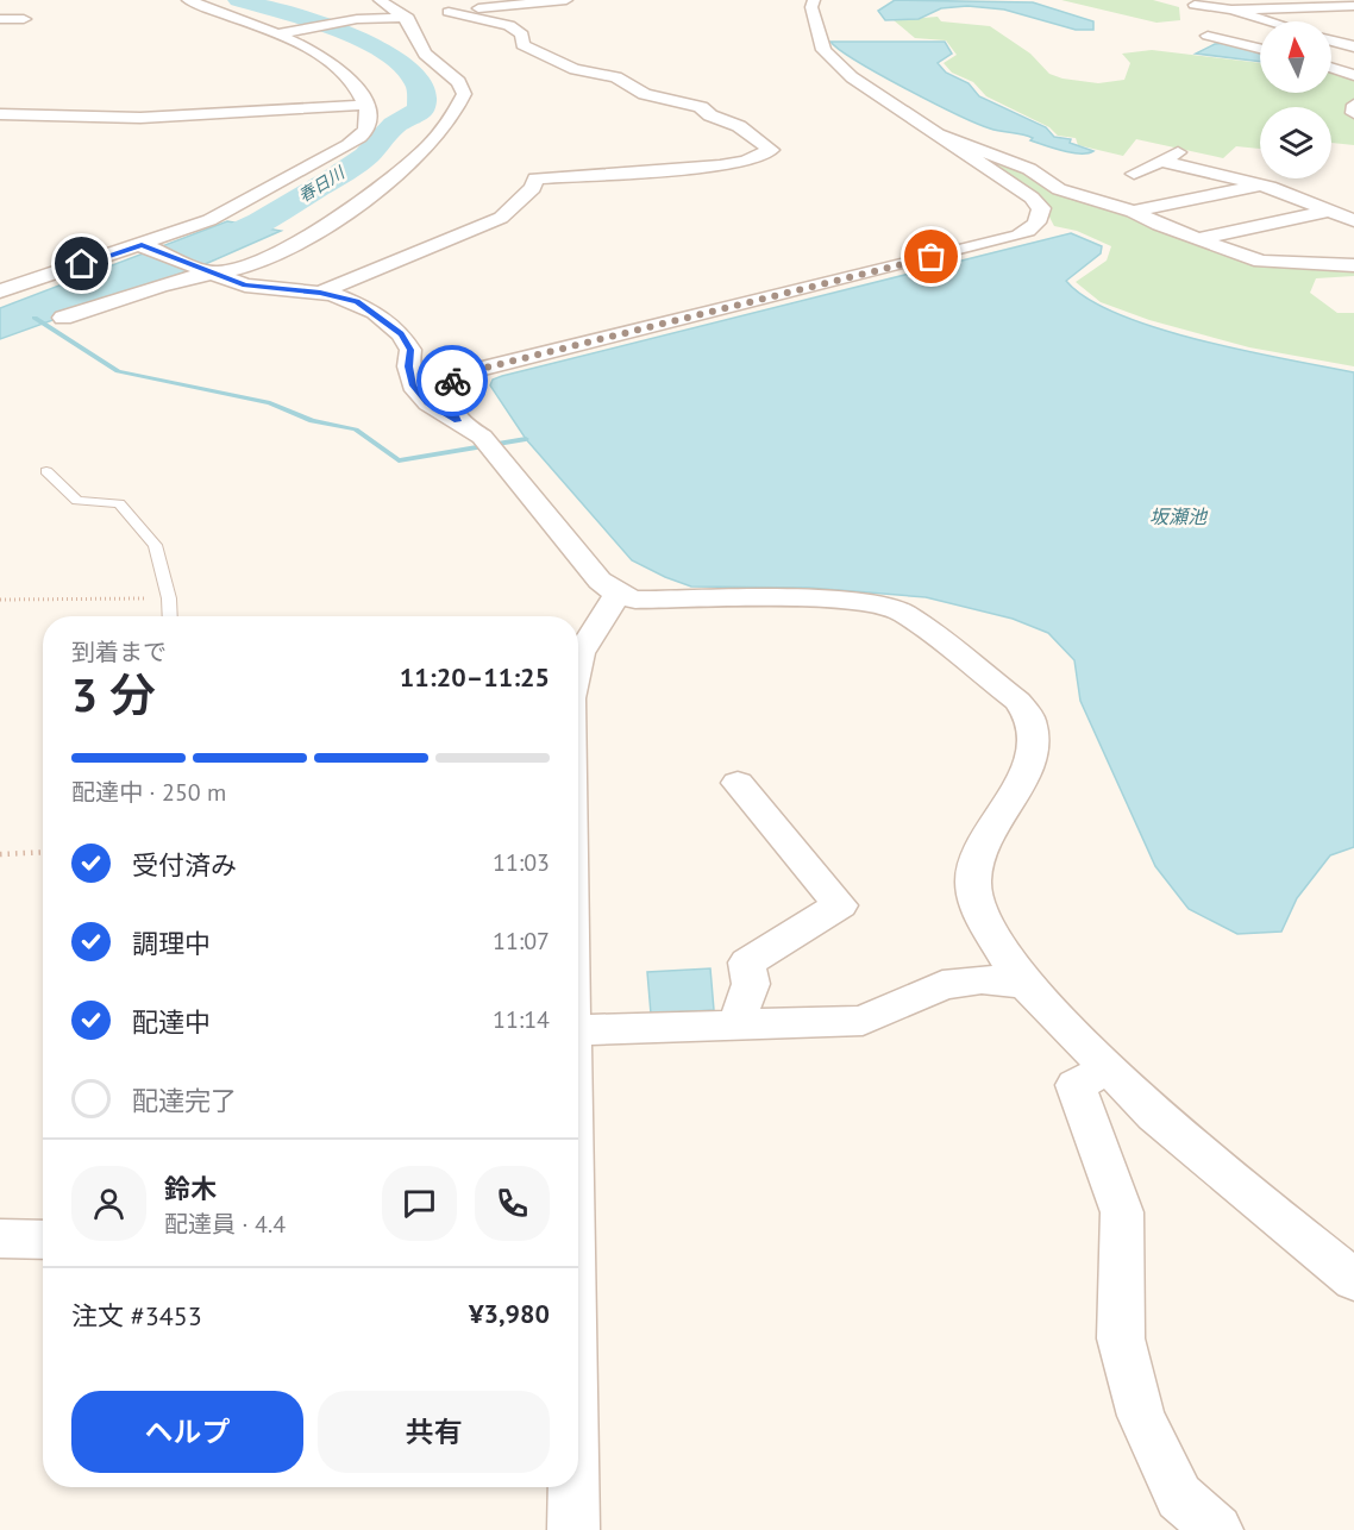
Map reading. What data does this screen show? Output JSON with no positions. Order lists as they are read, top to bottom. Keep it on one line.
{"water":["春日川","坂瀬池"],"north":"top","page":{"heading":["3 分","到着まで","11:20–11:25"],"panel":["鈴木","配達員 · 4.4","注文 #3453","¥3,980"],"bar":"配達中 · 250 m","list":[["受付済み","11:03"],["調理中","11:07"],["配達中","11:14"],"配達完了"],"buttons":["ヘルプ","共有"]}}
